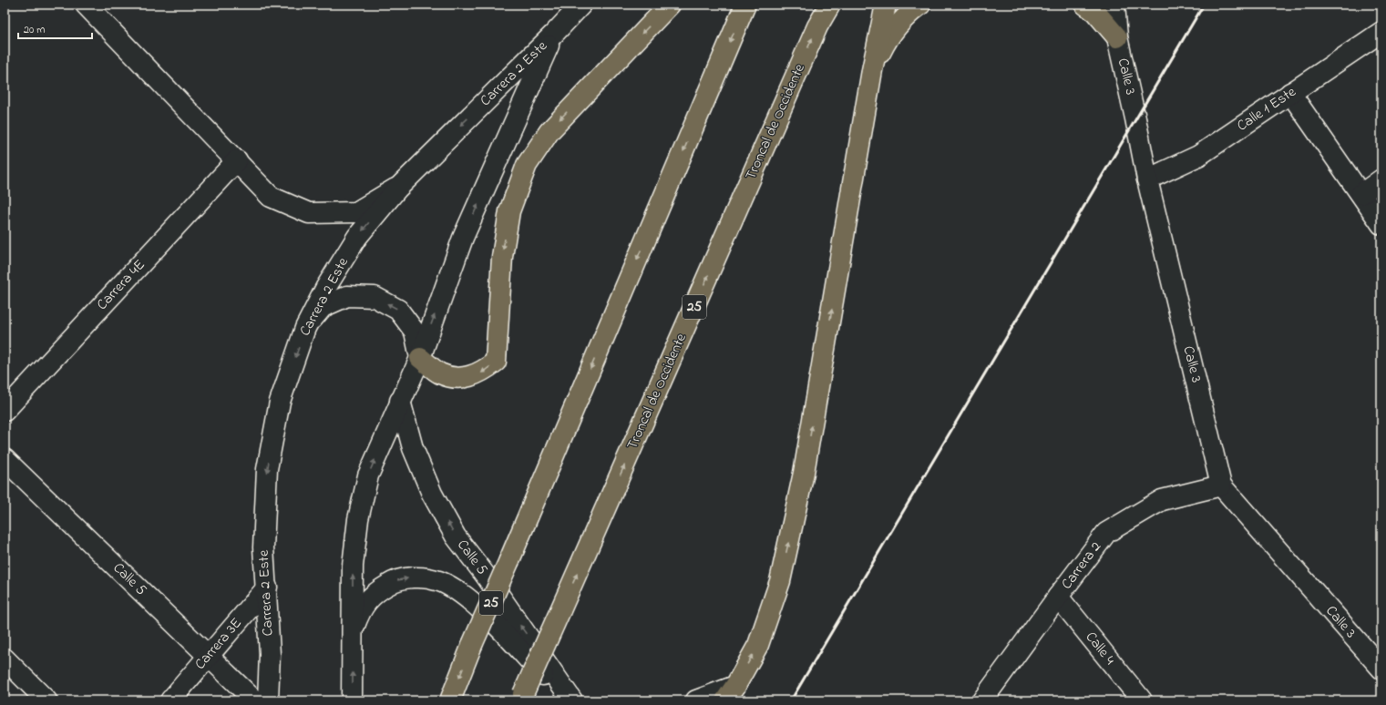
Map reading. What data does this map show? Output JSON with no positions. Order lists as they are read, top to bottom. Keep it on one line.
{"streets":{"highway":["Troncal de Occidente","25"],"street":["Carrera 2 Este","Calle 3","Calle 1 Este","Carrera 4E","Calle 5","Carrera 2","Carrera 3E","Calle 4"]},"crossings":[["Carrera 2 Este","Carrera 3E"],["Calle 3","Calle 1 Este"],["Calle 3","Carrera 2"],["Calle 5","Carrera 3E"],["Carrera 2","Calle 4"]],"one_way":["Calle 5"],"scale_bar":"20 m"}
